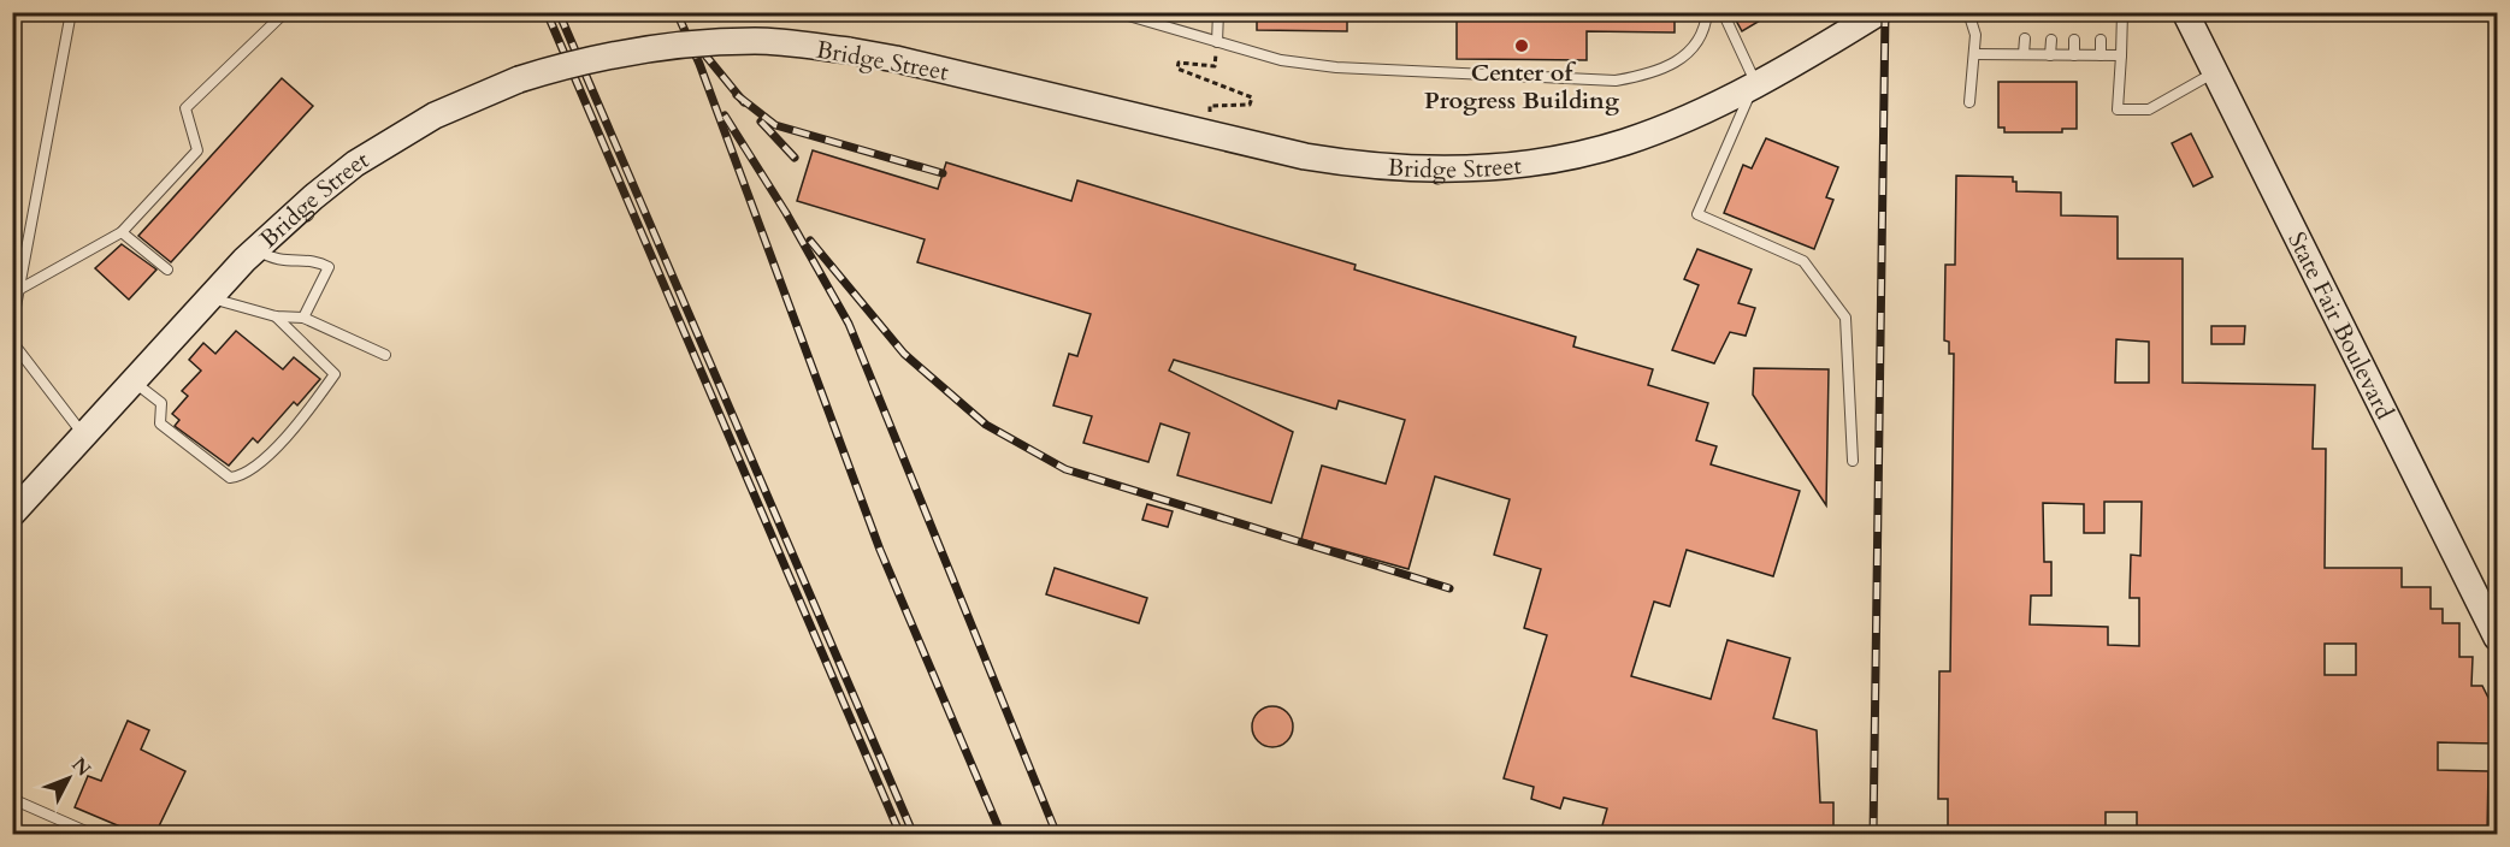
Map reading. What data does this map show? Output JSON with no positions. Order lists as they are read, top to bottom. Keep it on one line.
{"streets":{"main road":["Bridge Street","State Fair Boulevard"]},"places":["Center of Progress Building"],"north":"top right"}
